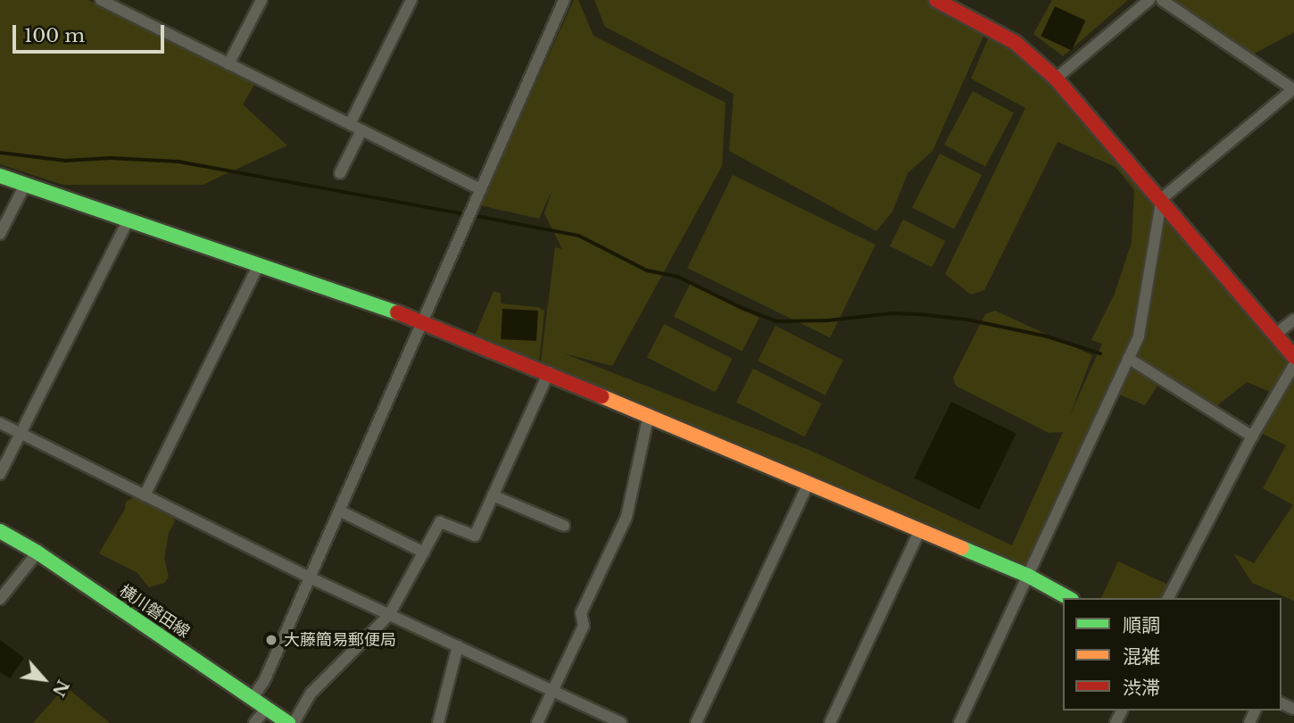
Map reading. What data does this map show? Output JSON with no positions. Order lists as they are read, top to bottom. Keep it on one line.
{"streets":{"street":["横川磐田線"]},"places":["大藤簡易郵便局"],"legend":["順調","混雑","渋滞"],"scale_bar":"100 m","north":"bottom right"}
